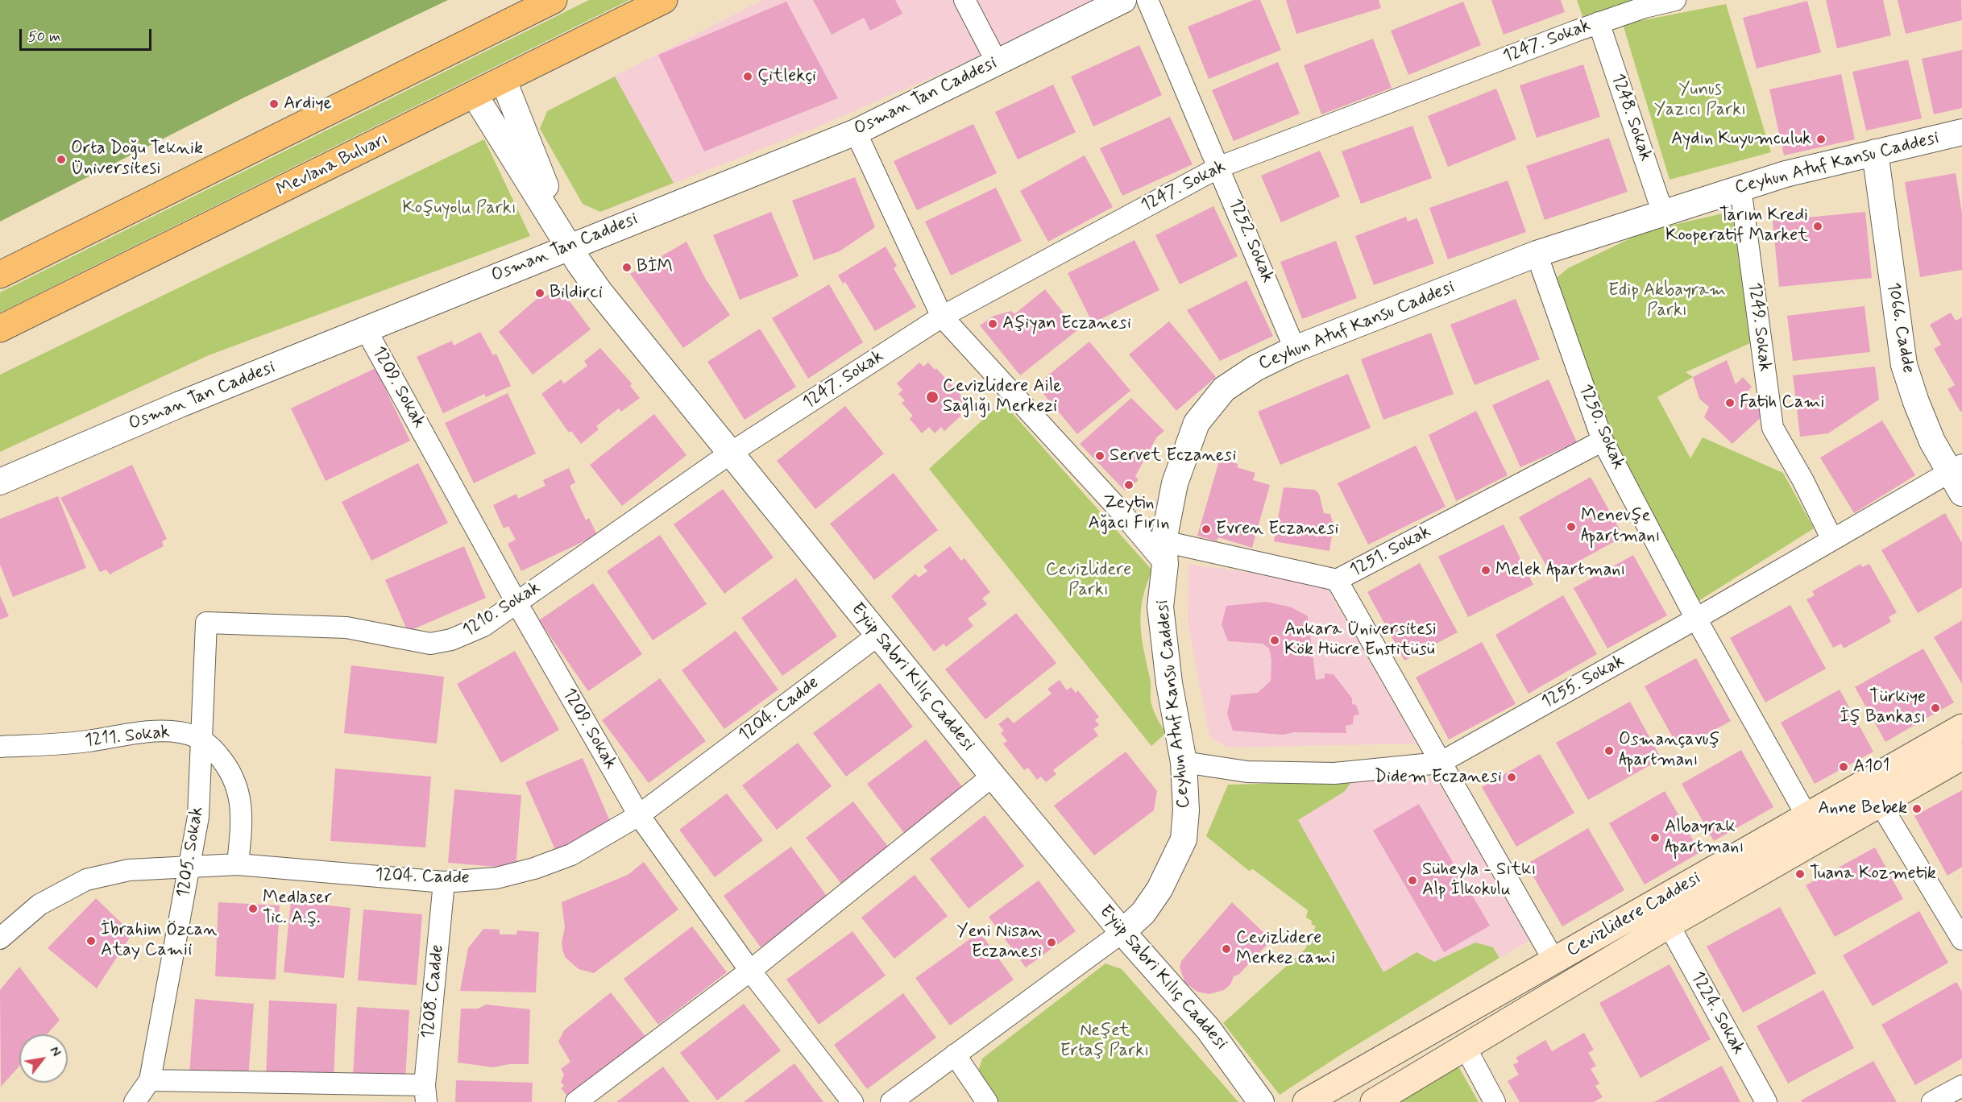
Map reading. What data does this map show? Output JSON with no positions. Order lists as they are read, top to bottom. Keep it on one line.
{"streets":{"highway":["Mevlana Bulvarı"],"main road":["Cevizlidere Caddesi"],"street":["1247. Sokak","Osman Tan Caddesi","1248. Sokak","Ceyhun Atuf Kansu Caddesi","1252. Sokak","1249. Sokak","1066. Cadde","1209. Sokak","1250. Sokak","1251. Sokak","1210. Sokak","Eyüp Sabri Kılıç Caddesi","1255. Sokak","1204. Cadde","1211. Sokak","1205. Sokak","1208. Cadde","1224. Sokak"]},"crossings":[["1247. Sokak","1248. Sokak"],["1247. Sokak","1252. Sokak"],["1247. Sokak","1210. Sokak"],["1247. Sokak","Eyüp Sabri Kılıç Caddesi"],["Osman Tan Caddesi","1209. Sokak"],["Osman Tan Caddesi","Eyüp Sabri Kılıç Caddesi"],["1248. Sokak","Ceyhun Atuf Kansu Caddesi"],["Ceyhun Atuf Kansu Caddesi","1252. Sokak"],["Ceyhun Atuf Kansu Caddesi","1249. Sokak"],["Ceyhun Atuf Kansu Caddesi","1066. Cadde"],["Ceyhun Atuf Kansu Caddesi","1250. Sokak"],["Ceyhun Atuf Kansu Caddesi","1251. Sokak"],["Ceyhun Atuf Kansu Caddesi","Eyüp Sabri Kılıç Caddesi"],["Ceyhun Atuf Kansu Caddesi","1255. Sokak"],["Mevlana Bulvarı","Eyüp Sabri Kılıç Caddesi"],["1249. Sokak","1255. Sokak"],["1066. Cadde","1255. Sokak"],["1209. Sokak","1210. Sokak"],["1209. Sokak","1204. Cadde"],["1250. Sokak","1251. Sokak"],["1250. Sokak","1255. Sokak"],["1250. Sokak","Cevizlidere Caddesi"],["1210. Sokak","Eyüp Sabri Kılıç Caddesi"],["1210. Sokak","1205. Sokak"],["Eyüp Sabri Kılıç Caddesi","1204. Cadde"],["1204. Cadde","1205. Sokak"],["1204. Cadde","1208. Cadde"],["1211. Sokak","1205. Sokak"],["Cevizlidere Caddesi","1224. Sokak"]],"parks":["Yunus Yazıcı Parkı","Koşuyolu Parkı","Edip Akbayram Parkı","Cevizlidere Parkı","Neşet Ertaş Parkı"],"places":["Çitlekçi","Ardiye","Aydın Kuyumculuk","Orta Doğu Teknik Üniversitesi","Tarım Kredi Kooperatif Market","BİM","Bildirci","Aşiyan Eczanesi","Cevizlidere Aile Sağlığı Merkezi","Fatih Cami","Servet Eczanesi","Zeytin Ağacı Fırın","Menevşe Apartmanı","Evren Eczanesi","Melek Apartmanı","Ankara Üniversitesi Kök Hücre Enstitüsü","Türkiye İş Bankası","Osmançavuş Apartmanı","A101","Didem Eczanesi","Anne Bebek","Albayrak Apartmanı","Tuana Kozmetik","Süheyla - Sıtkı Alp İlkokulu","Medlaser Tic. A.Ş.","İbrahim Özcan Atay Camii","Yeni Nisan Eczanesi","Cevizlidere Merkez cami"],"scale_bar":"50 m","north":"top right"}
